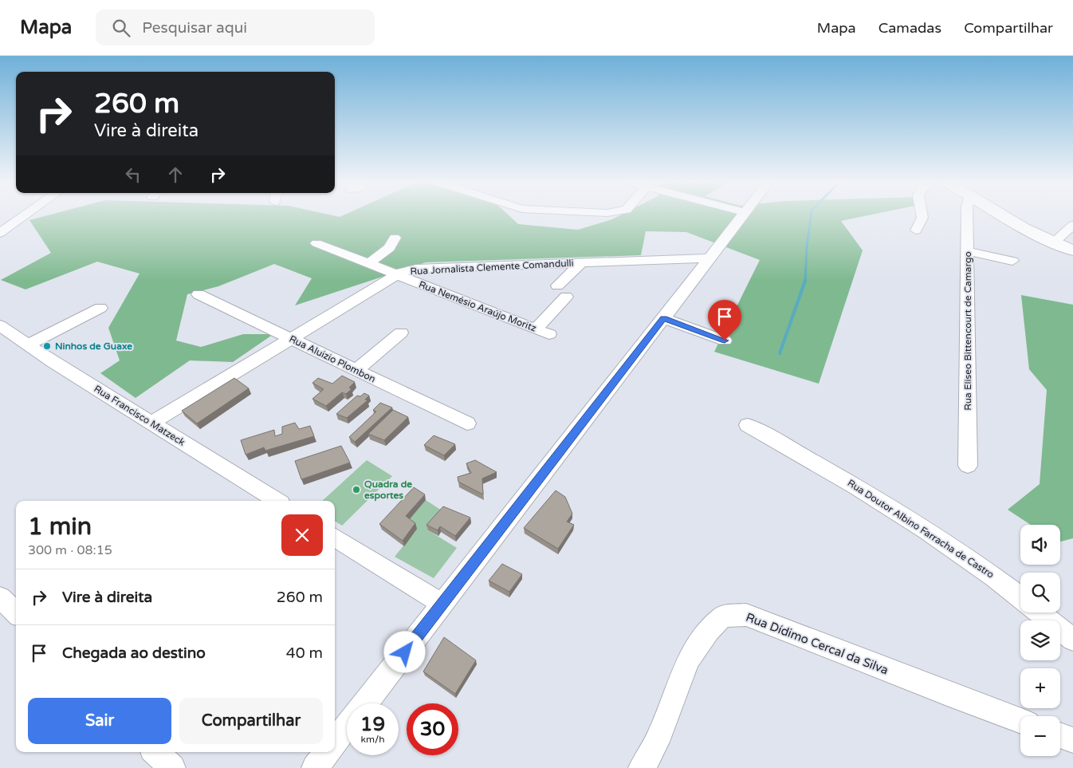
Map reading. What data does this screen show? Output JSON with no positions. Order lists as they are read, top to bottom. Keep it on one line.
{"streets":{"street":["Rua Jornalista Clemente Comandulli","Rua Nemésio Araújo Moritz","Rua Eliseo Bittencourt de Camargo","Rua Aluizio Plombon","Rua Francisco Matzeck","Rua Doutor Albino Farracha de Castro","Rua Dídimo Cercal da Silva"]},"crossings":[["Rua Jornalista Clemente Comandulli","Rua Nemésio Araújo Moritz"],["Rua Jornalista Clemente Comandulli","Rua Aluizio Plombon"],["Rua Jornalista Clemente Comandulli","Rua Francisco Matzeck"]],"places":["Ninhos de Guaxe","Quadra de esportes"],"page":{"header":"Mapa","search":"Pesquisar aqui","nav":["Mapa","Camadas","Compartilhar"],"turn":["260 m","Vire à direita"],"heading":["1 min","300 m · 08:15"],"map_buttons":["+","−"],"list":[{"name":"Vire à direita","value":"260 m"},{"name":"Chegada ao destino","value":"40 m"}],"buttons":["Sair","Compartilhar"],"speed":"19 km/h","limit":"30"}}
